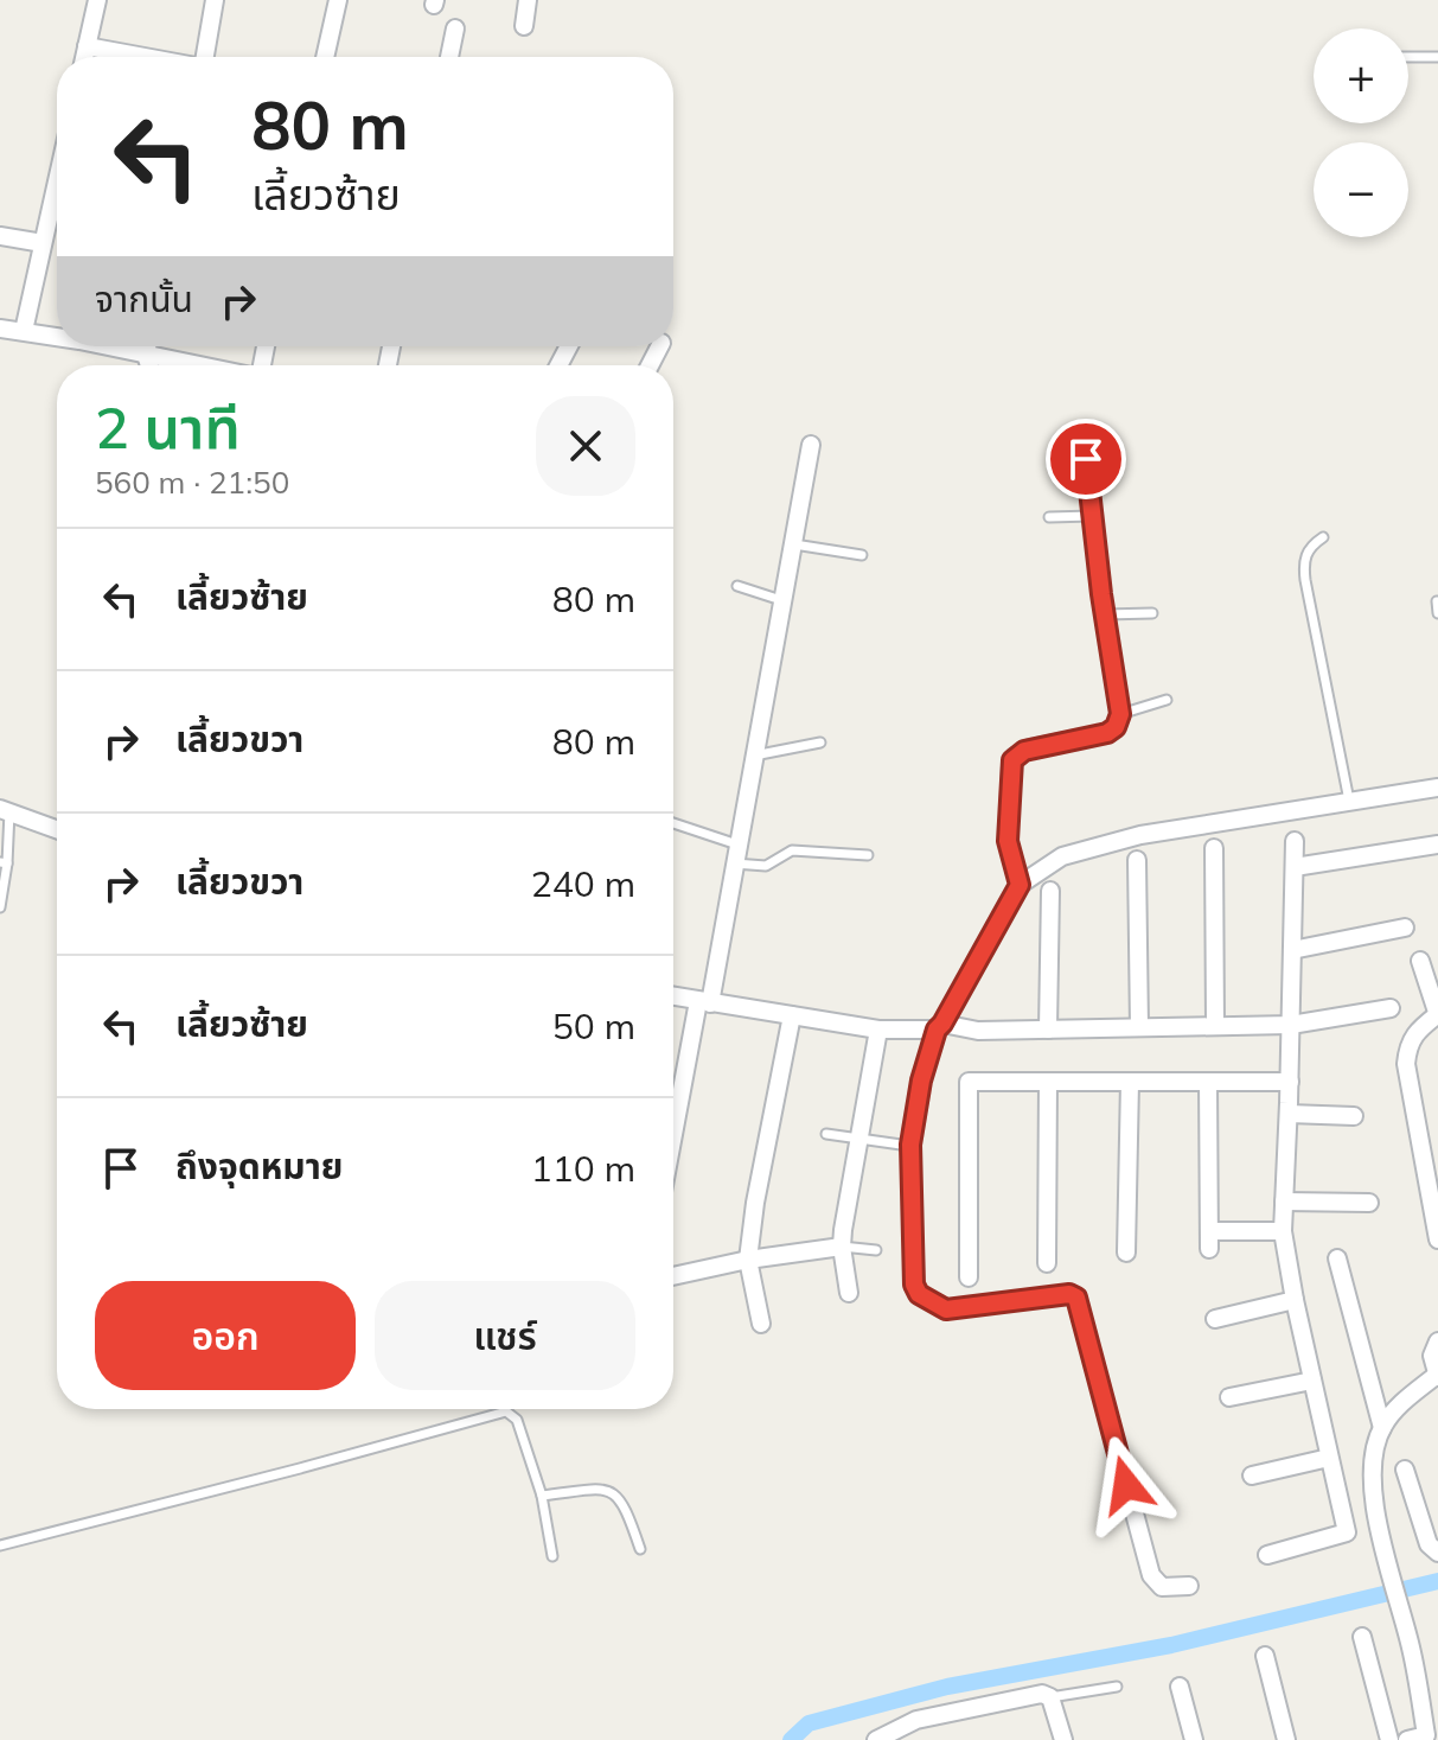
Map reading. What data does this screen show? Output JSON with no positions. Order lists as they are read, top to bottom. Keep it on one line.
{"page":{"map_buttons":["+","−"],"turn":["80 m","เลี้ยวซ้าย"],"then":"จากนั้น","heading":["2 นาที","560 m · 21:50"],"list":[{"name":"เลี้ยวซ้าย","value":"80 m"},{"name":"เลี้ยวขวา","value":"80 m"},{"name":"เลี้ยวขวา","value":"240 m"},{"name":"เลี้ยวซ้าย","value":"50 m"},{"name":"ถึงจุดหมาย","value":"110 m"}],"buttons":["ออก","แชร์"]}}
